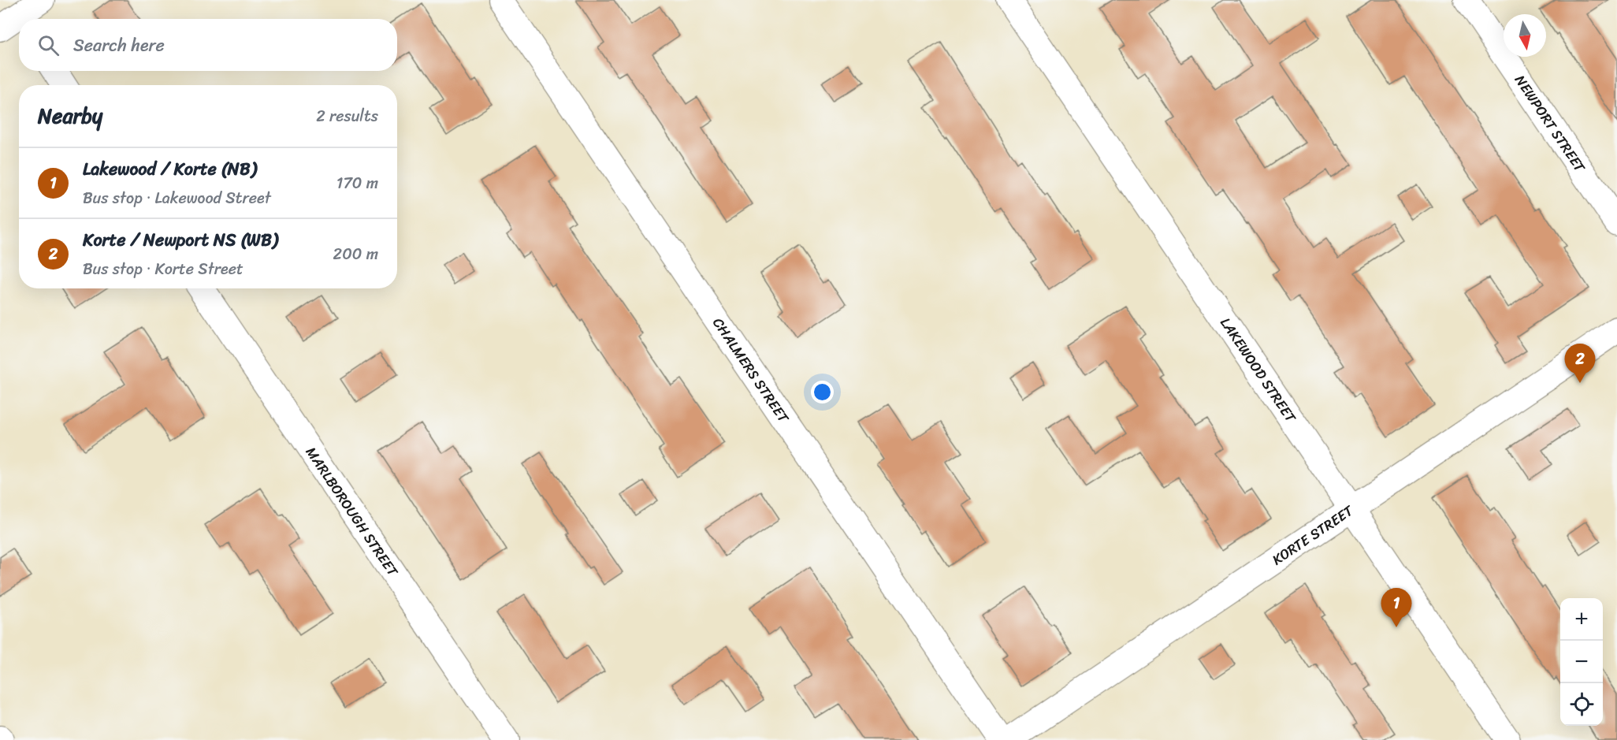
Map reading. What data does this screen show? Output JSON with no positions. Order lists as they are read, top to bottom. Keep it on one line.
{"streets":{"street":["NEWPORT STREET","CHALMERS STREET","LAKEWOOD STREET","MARLBOROUGH STREET","KORTE STREET"]},"crossings":[["LAKEWOOD STREET","KORTE STREET"]],"north":"bottom","page":{"search":"Search here","heading":["Nearby","2 results"],"list":[{"mark":"1","name":"Lakewood / Korte (NB)","note":"Bus stop · Lakewood Street","value":"170 m"},{"mark":"2","name":"Korte / Newport NS (WB)","note":"Bus stop · Korte Street","value":"200 m"}],"pins":["2","1"],"map_buttons":["+","−"]}}
